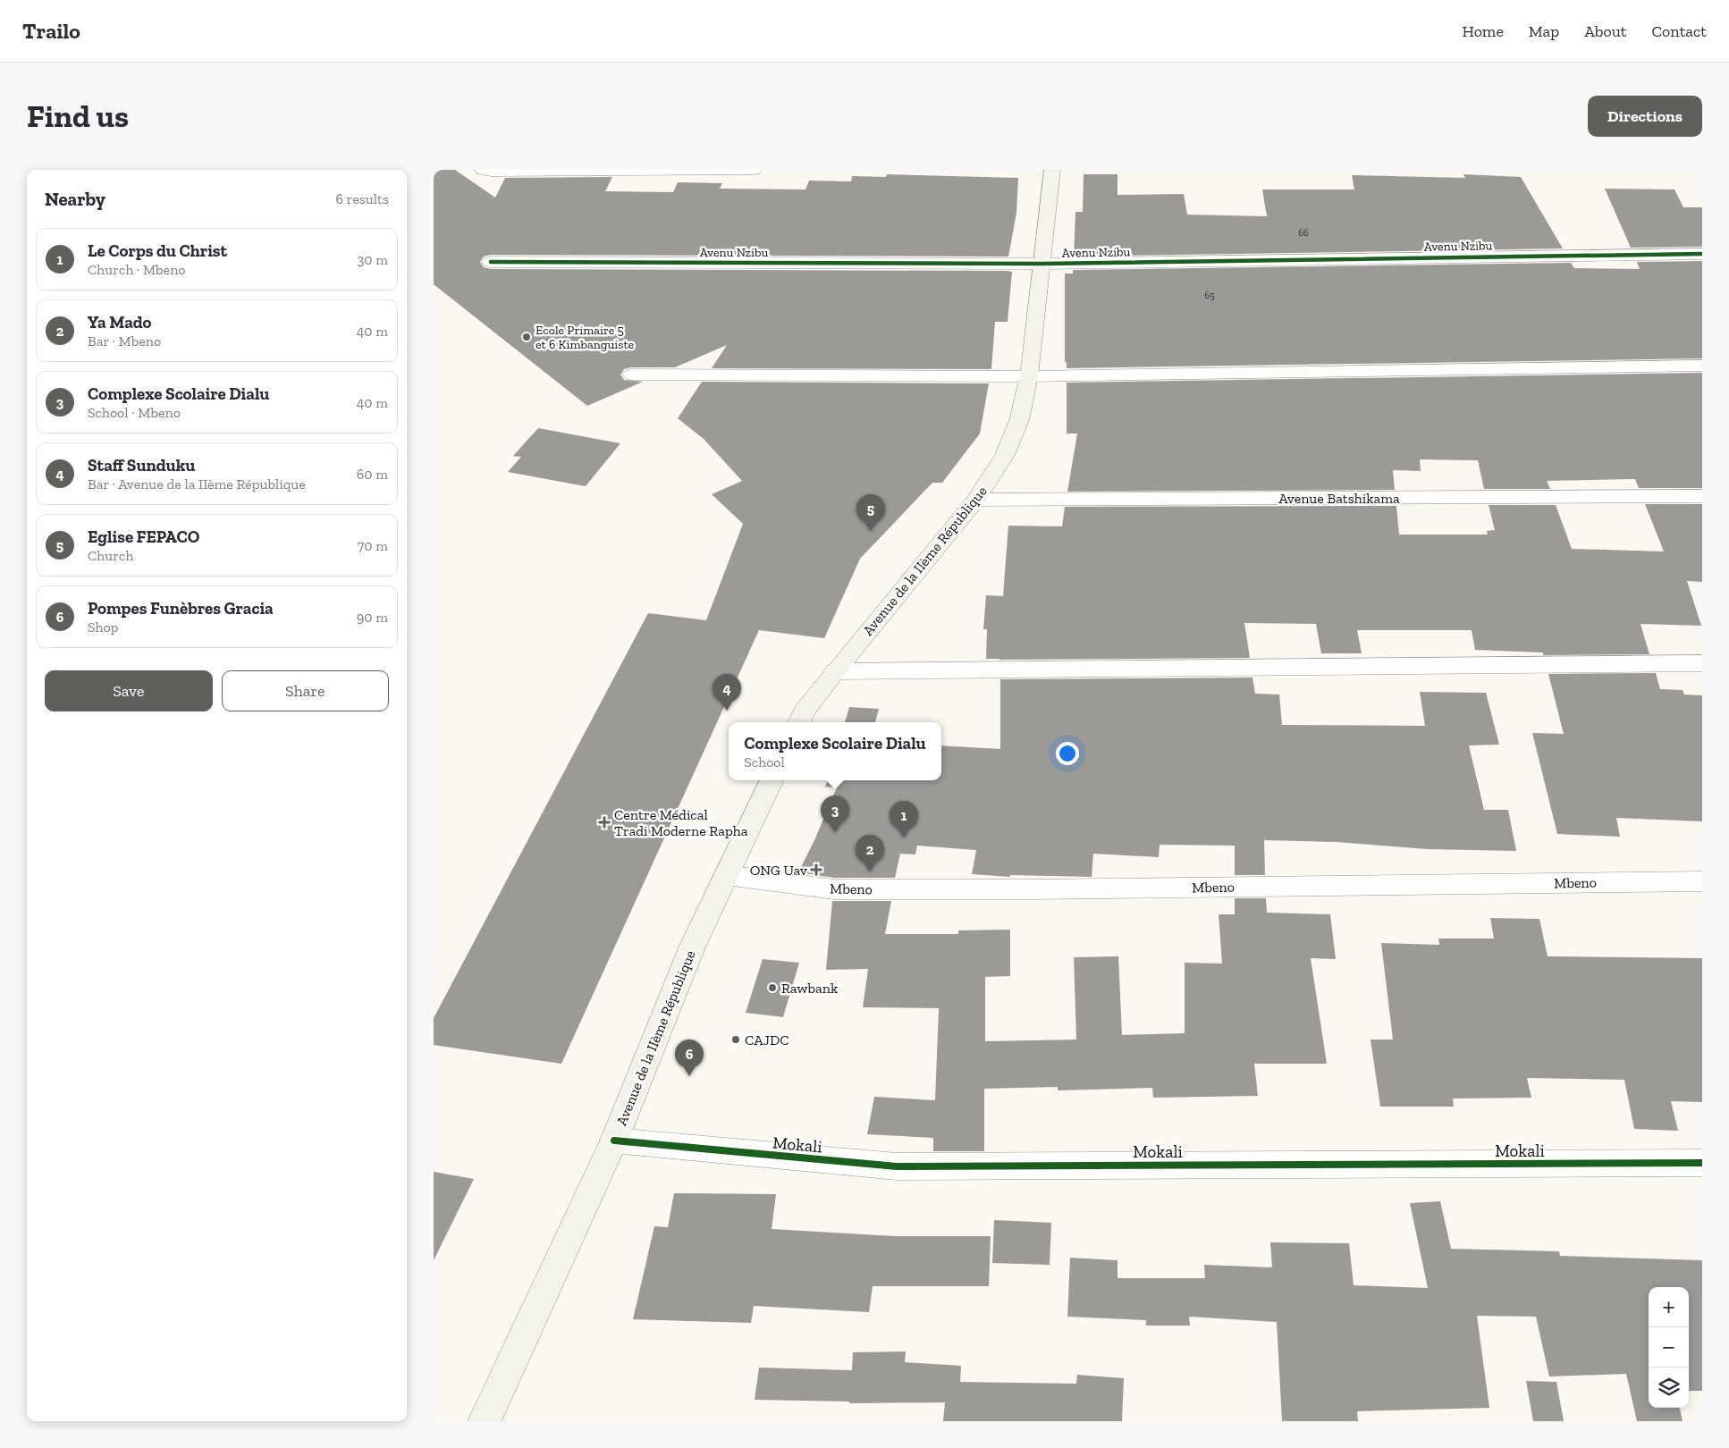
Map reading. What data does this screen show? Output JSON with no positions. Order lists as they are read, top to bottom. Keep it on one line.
{"streets":{"street":["Avenu Nzibu","Avenue Batshikama","Avenue de la IIème République","Mbeno","Mokali"]},"crossings":[["Avenu Nzibu","Avenue de la IIème République"],["Avenue Batshikama","Avenue de la IIème République"],["Avenue de la IIème République","Mbeno"],["Avenue de la IIème République","Mokali"]],"places":{"other":["Ecole Primaire 5 et 6 Kimbanguiste","Rawbank","CAJDC"],"health":["Centre Médical Tradi Moderne Rapha","ONG Uav"]},"house_numbers":["66","65"],"page":{"header":"Trailo","nav":["Home","Map","About","Contact"],"buttons":["Directions",["Save","Share"]],"title":"Find us","heading":["Nearby","6 results"],"list":[{"mark":"1","name":"Le Corps du Christ","note":"Church · Mbeno","value":"30 m"},{"mark":"2","name":"Ya Mado","note":"Bar · Mbeno","value":"40 m"},{"mark":"3","name":"Complexe Scolaire Dialu","note":"School · Mbeno","value":"40 m"},{"mark":"4","name":"Staff Sunduku","note":"Bar · Avenue de la IIème République","value":"60 m"},{"mark":"5","name":"Eglise FEPACO","note":"Church","value":"70 m"},{"mark":"6","name":"Pompes Funèbres Gracia","note":"Shop","value":"90 m"}],"pins":["5","4","3","1","2","6"],"popup":["Complexe Scolaire Dialu","School"],"map_buttons":["+","−"]}}
